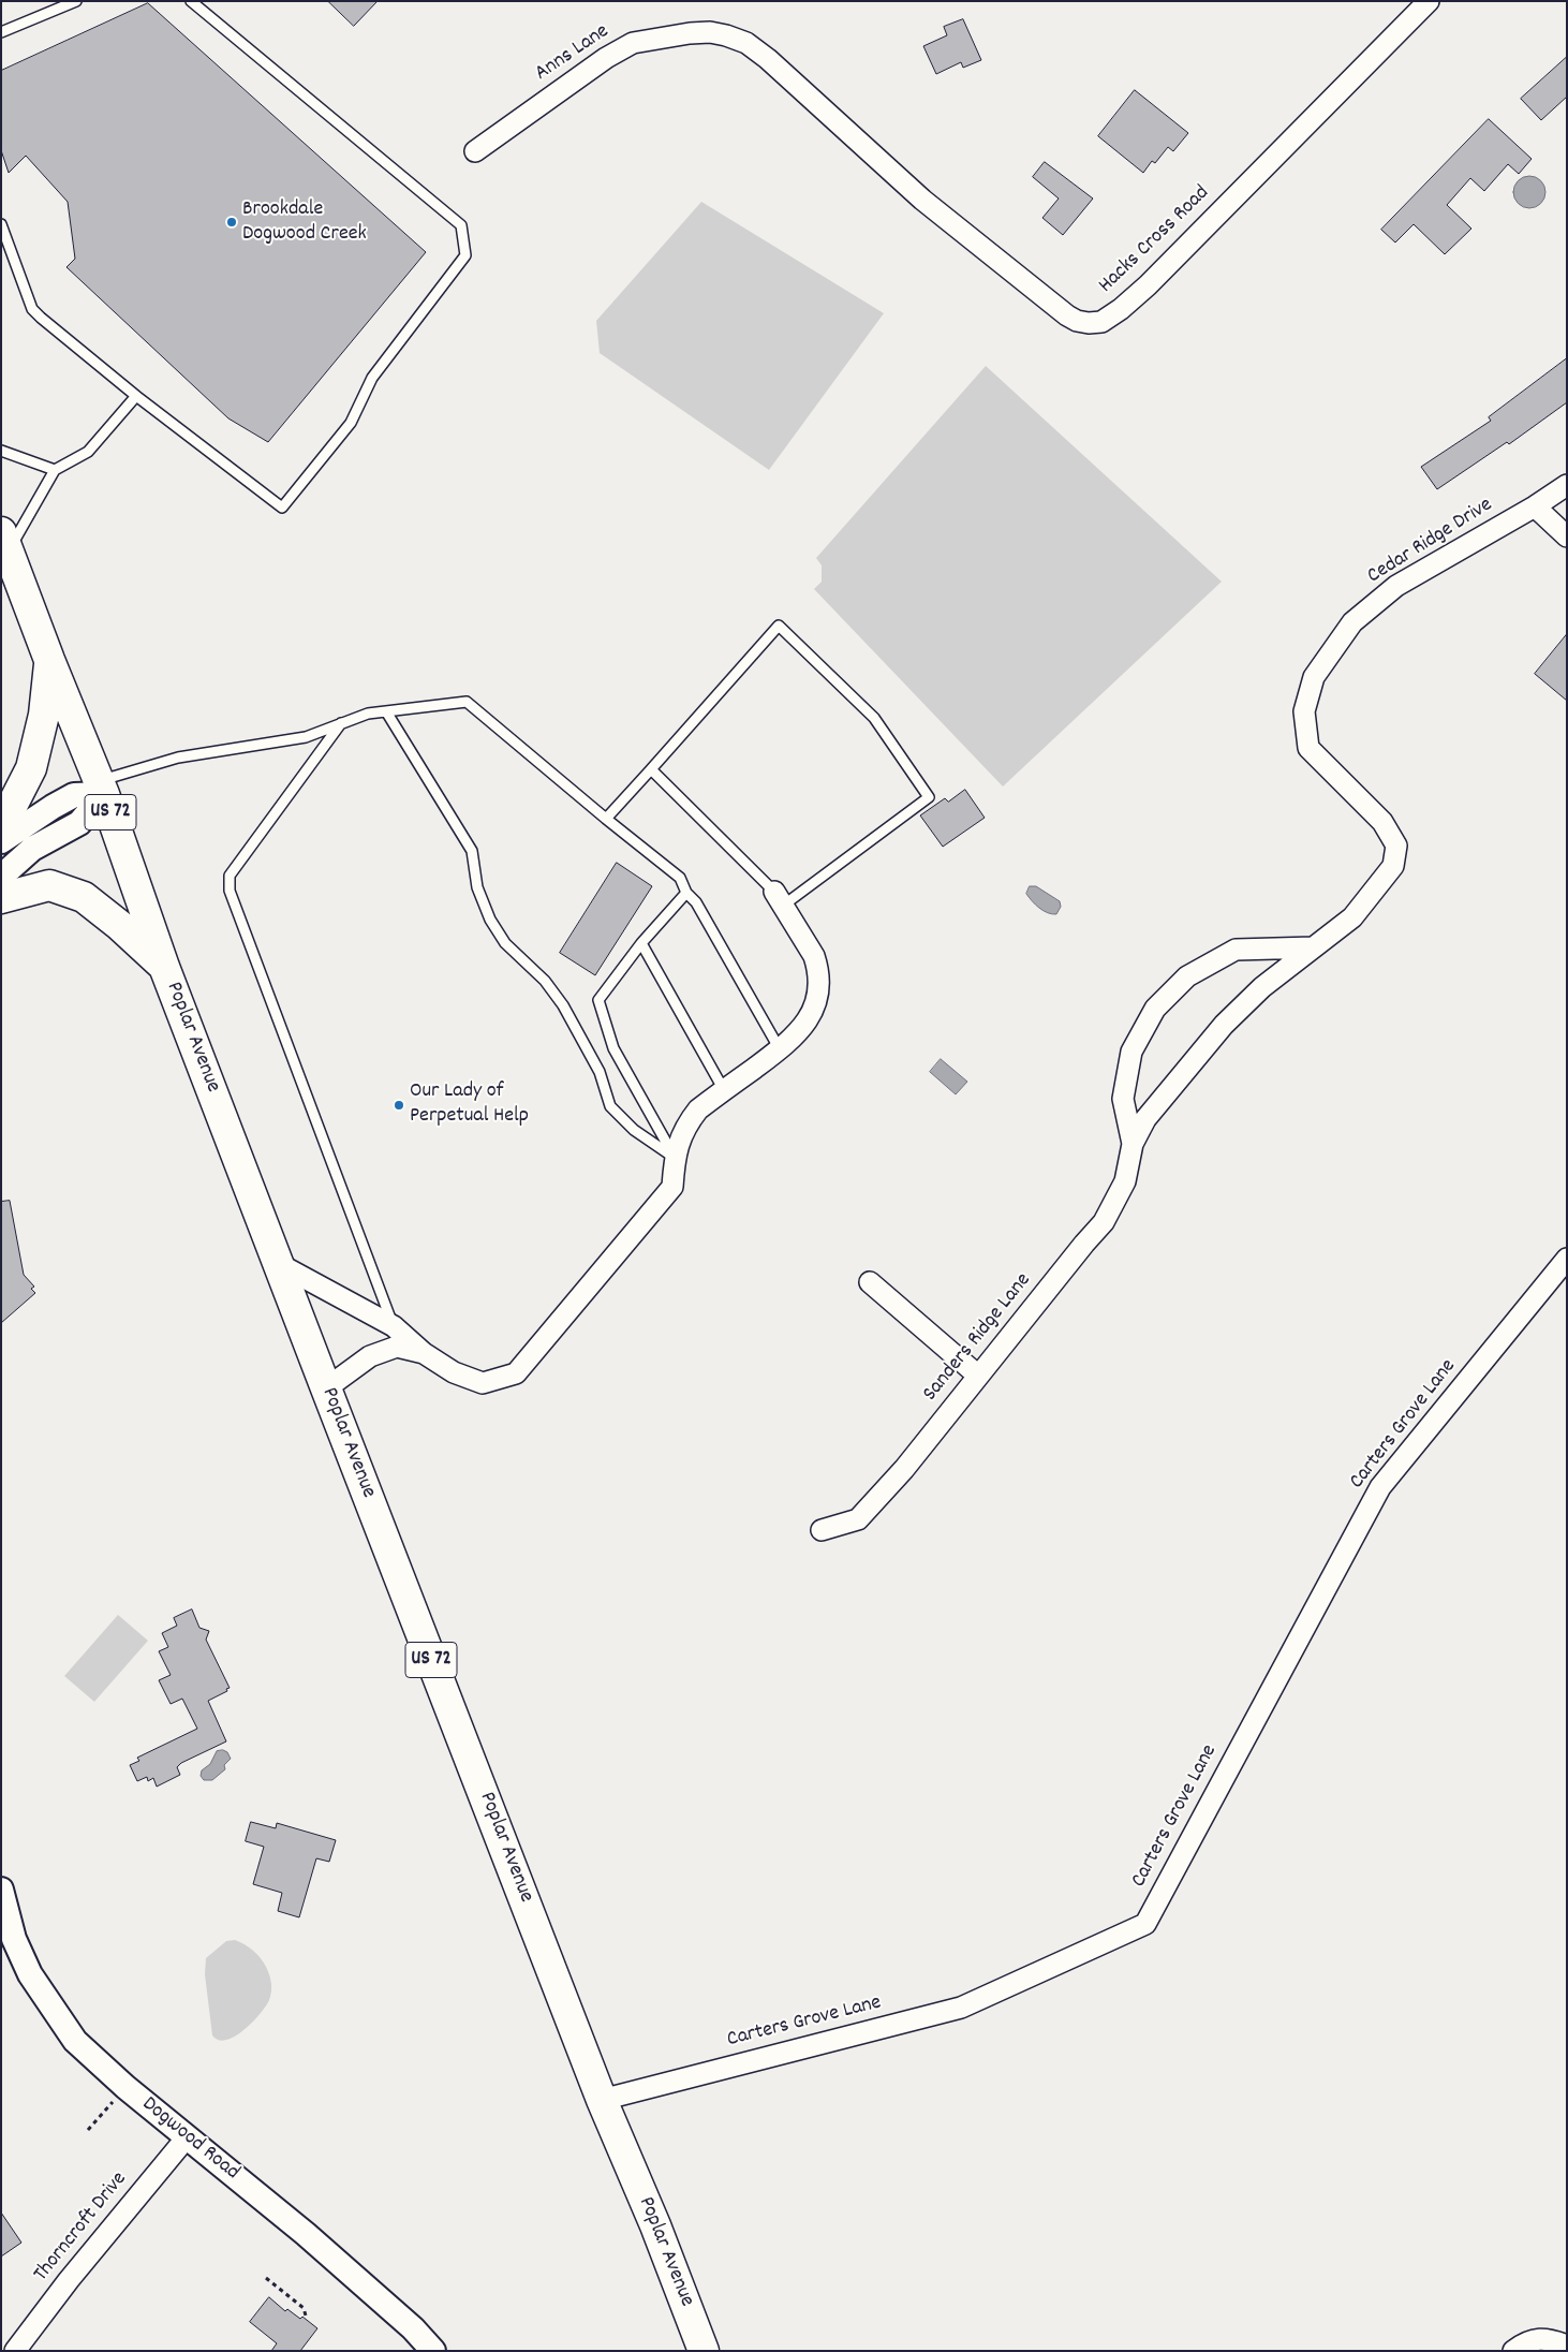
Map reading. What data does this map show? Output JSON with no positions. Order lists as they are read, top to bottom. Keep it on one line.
{"streets":{"main road":["US 72","Poplar Avenue"],"street":["Anns Lane","Hacks Cross Road","Cedar Ridge Drive","Sanders Ridge Lane","Carters Grove Lane","Dogwood Road","Thorncroft Drive"]},"crossings":[["Anns Lane","Hacks Cross Road"],["Cedar Ridge Drive","Sanders Ridge Lane"],["Poplar Avenue","Carters Grove Lane"],["Dogwood Road","Thorncroft Drive"]],"places":["Brookdale Dogwood Creek","Our Lady of Perpetual Help"]}
